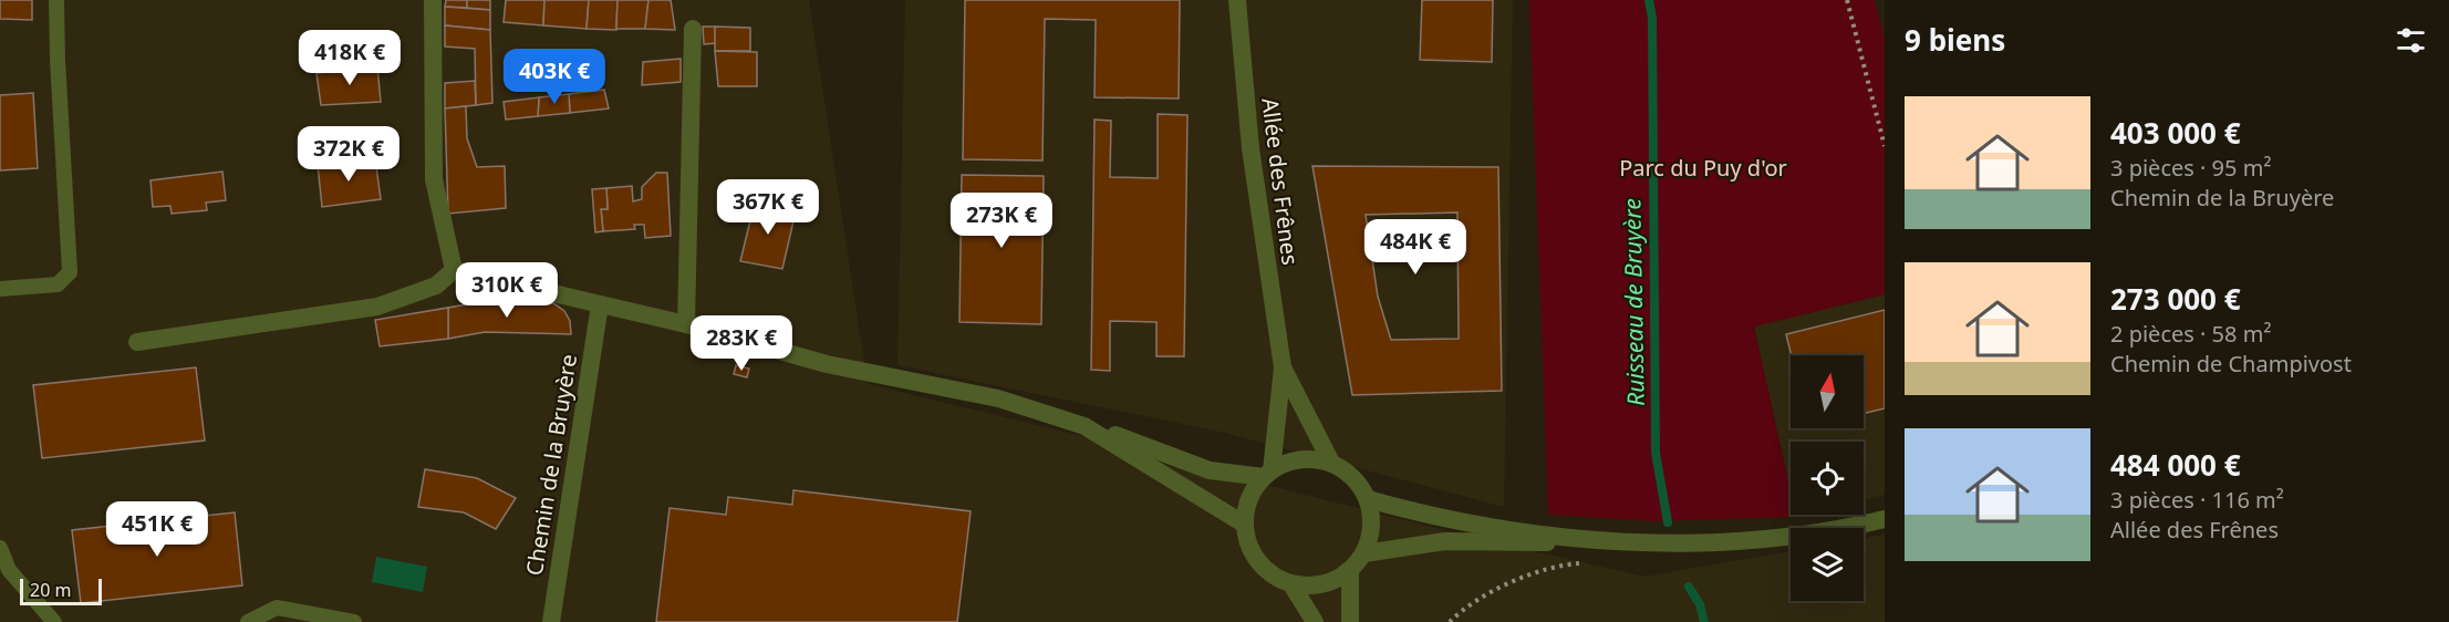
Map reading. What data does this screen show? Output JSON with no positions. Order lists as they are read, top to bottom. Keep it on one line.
{"streets":{"street":["Allée des Frênes","Chemin de la Bruyère"]},"water":["Ruisseau de Bruyère"],"parks":["Parc du Puy d'or"],"scale_bar":"20 m","north":"top","page":{"heading":"9 biens","price":["418K €","403K €","372K €","367K €","273K €","484K €","310K €","283K €","451K €"],"list":[{"name":"403 000 €","note":"3 pièces · 95 m² · Chemin de la Bruyère"},{"name":"273 000 €","note":"2 pièces · 58 m² · Chemin de Champivost"},{"name":"484 000 €","note":"3 pièces · 116 m² · Allée des Frênes"}],"scale":"20 m"}}
